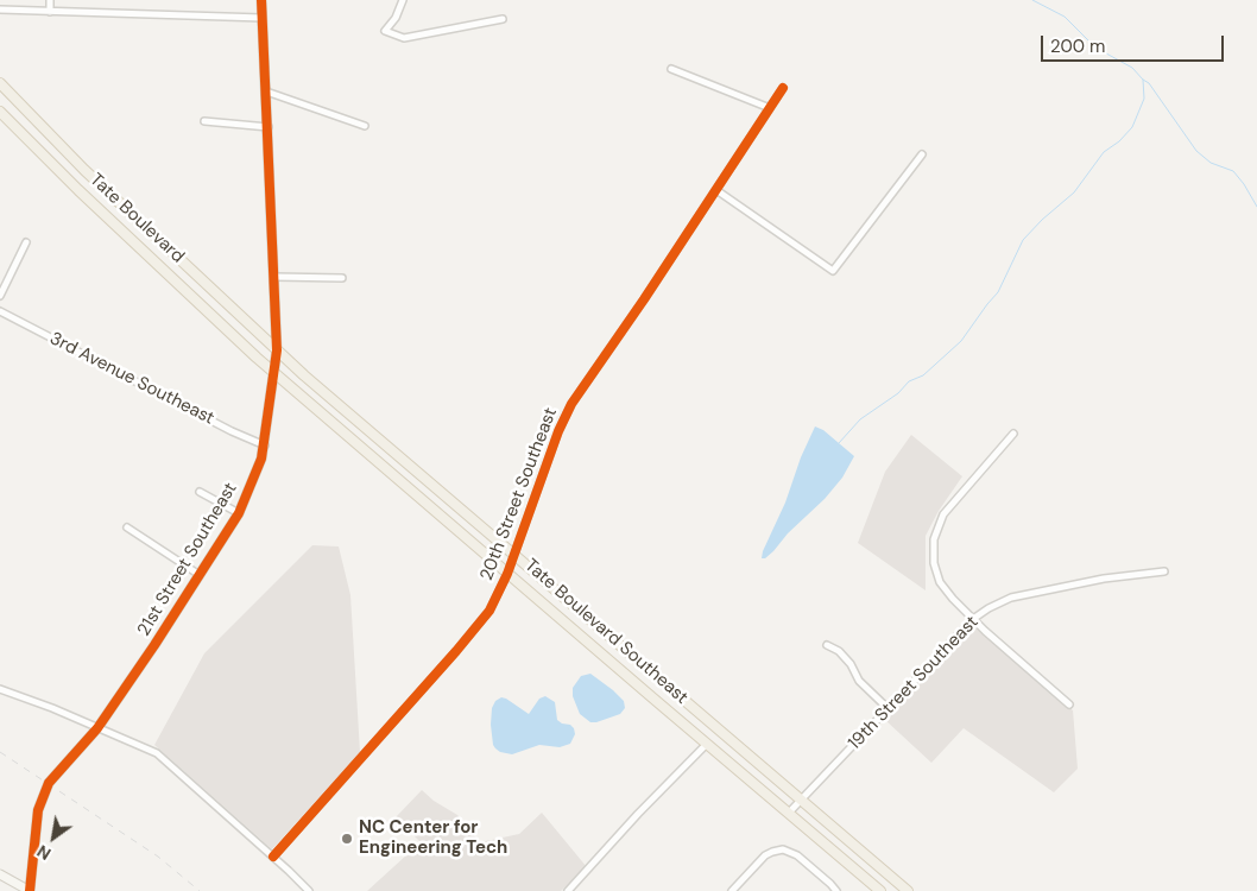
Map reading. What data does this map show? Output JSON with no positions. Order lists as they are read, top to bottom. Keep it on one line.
{"streets":{"main road":["Tate Boulevard","Tate Boulevard Southeast"],"street":["3rd Avenue Southeast","20th Street Southeast","21st Street Southeast","19th Street Southeast"]},"crossings":[["Tate Boulevard","21st Street Southeast"],["Tate Boulevard","Tate Boulevard Southeast"],["3rd Avenue Southeast","21st Street Southeast"],["20th Street Southeast","Tate Boulevard Southeast"],["21st Street Southeast","Tate Boulevard Southeast"],["Tate Boulevard Southeast","19th Street Southeast"]],"places":["NC Center for Engineering Tech"],"scale_bar":"200 m","north":"bottom left"}
